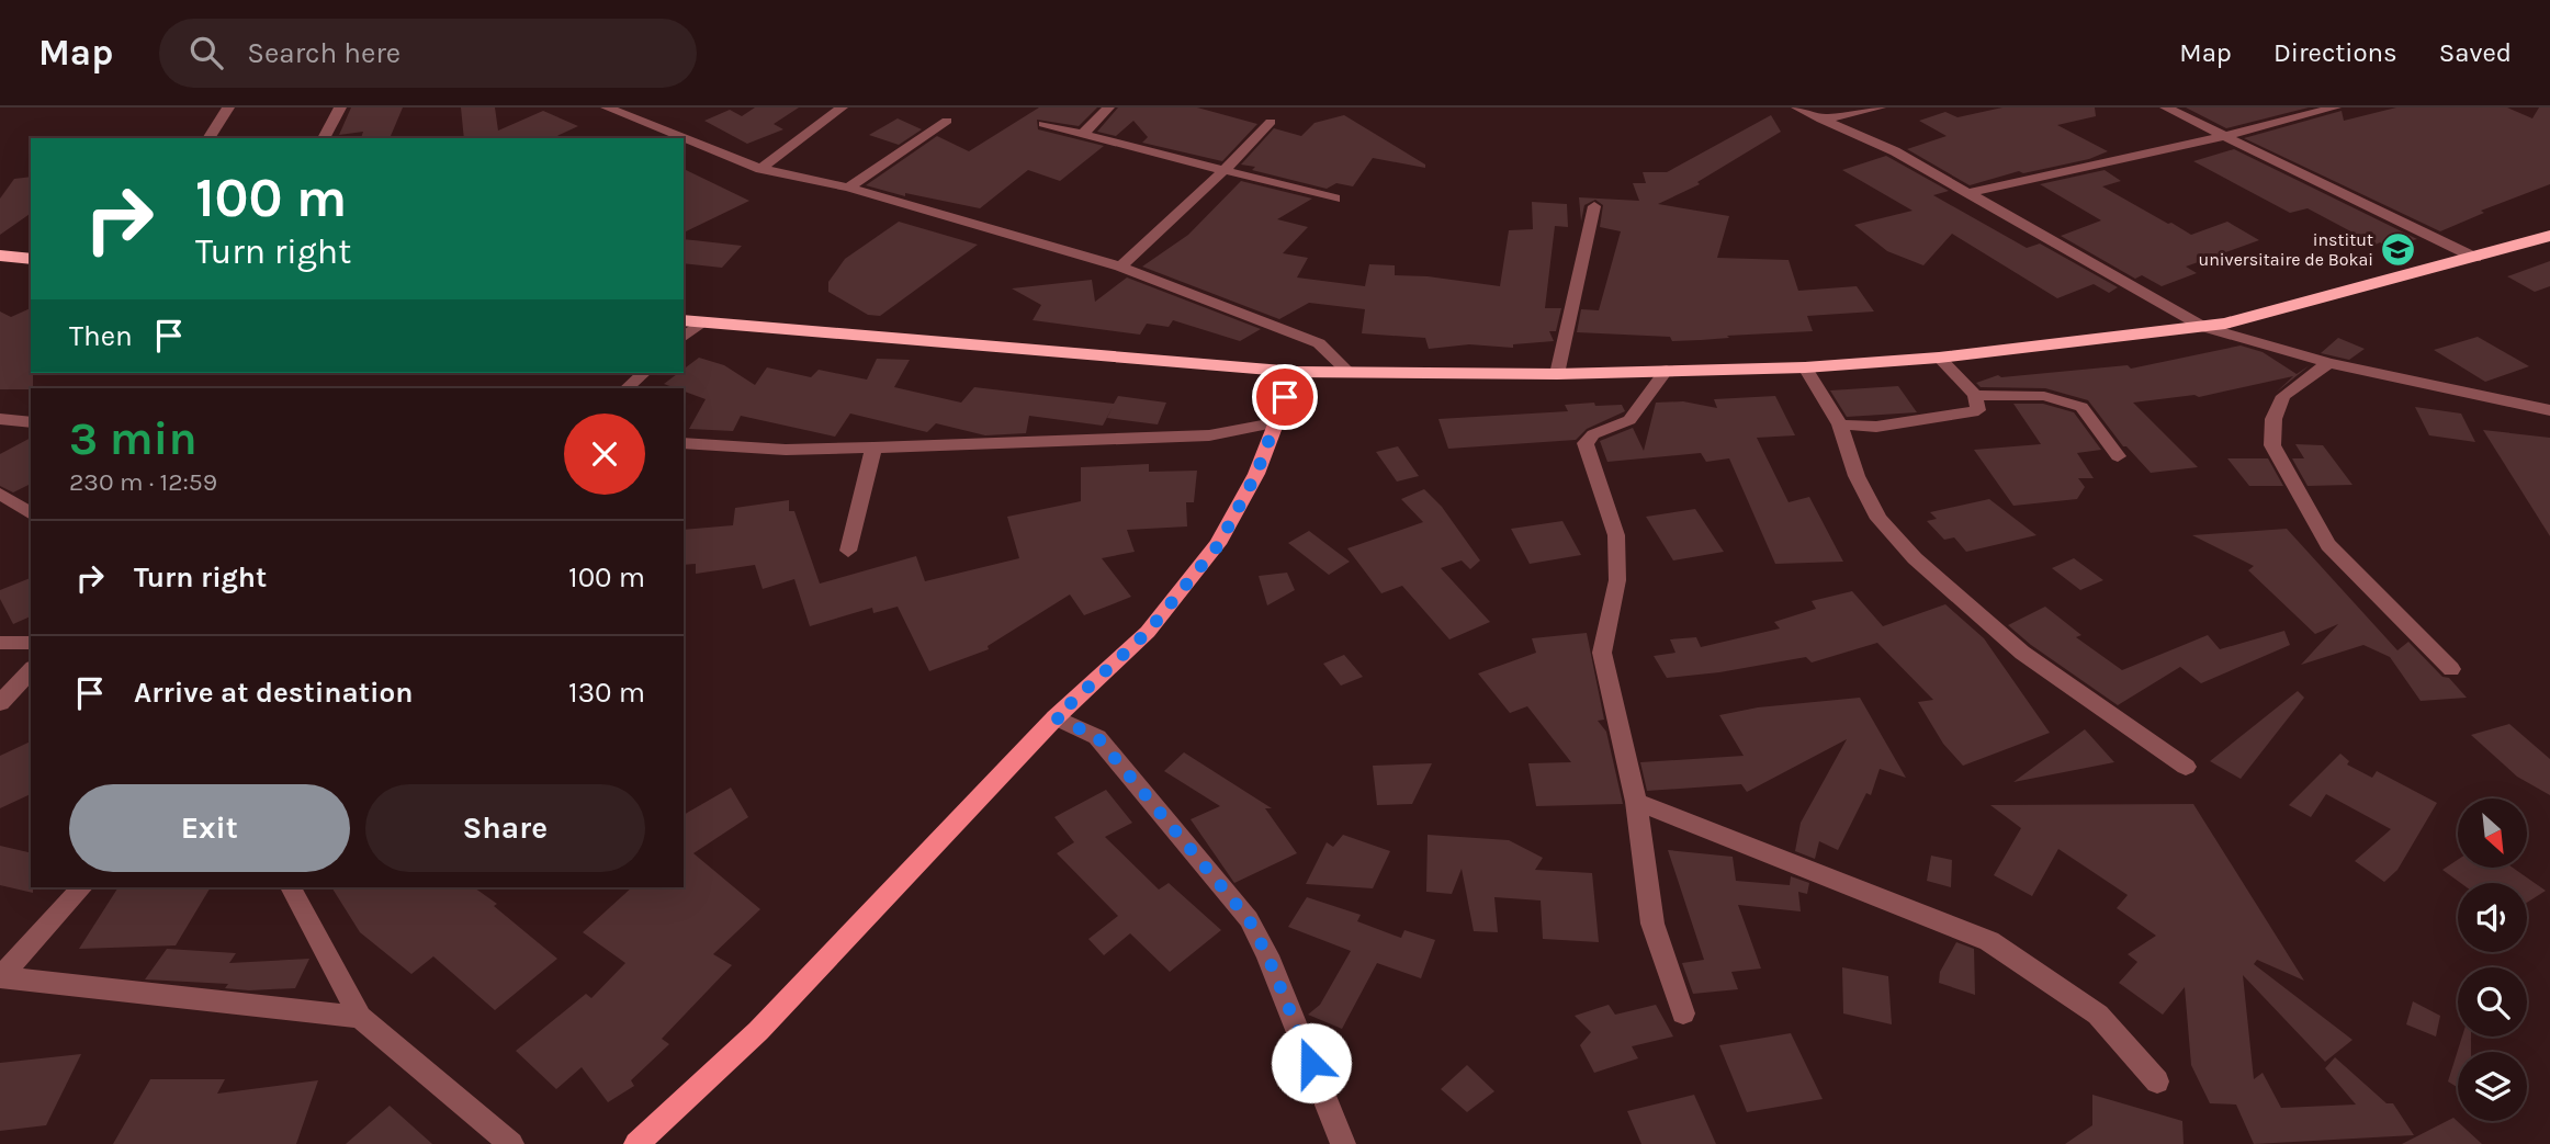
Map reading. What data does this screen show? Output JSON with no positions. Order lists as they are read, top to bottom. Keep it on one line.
{"places":{"school or university":["institut universitaire de Bokai"]},"north":"bottom right","page":{"header":"Map","search":"Search here","nav":["Map","Directions","Saved"],"turn":["100 m","Turn right"],"then":"Then","heading":["3 min","230 m · 12:59"],"list":[{"name":"Turn right","value":"100 m"},{"name":"Arrive at destination","value":"130 m"}],"buttons":["Exit","Share"]}}
